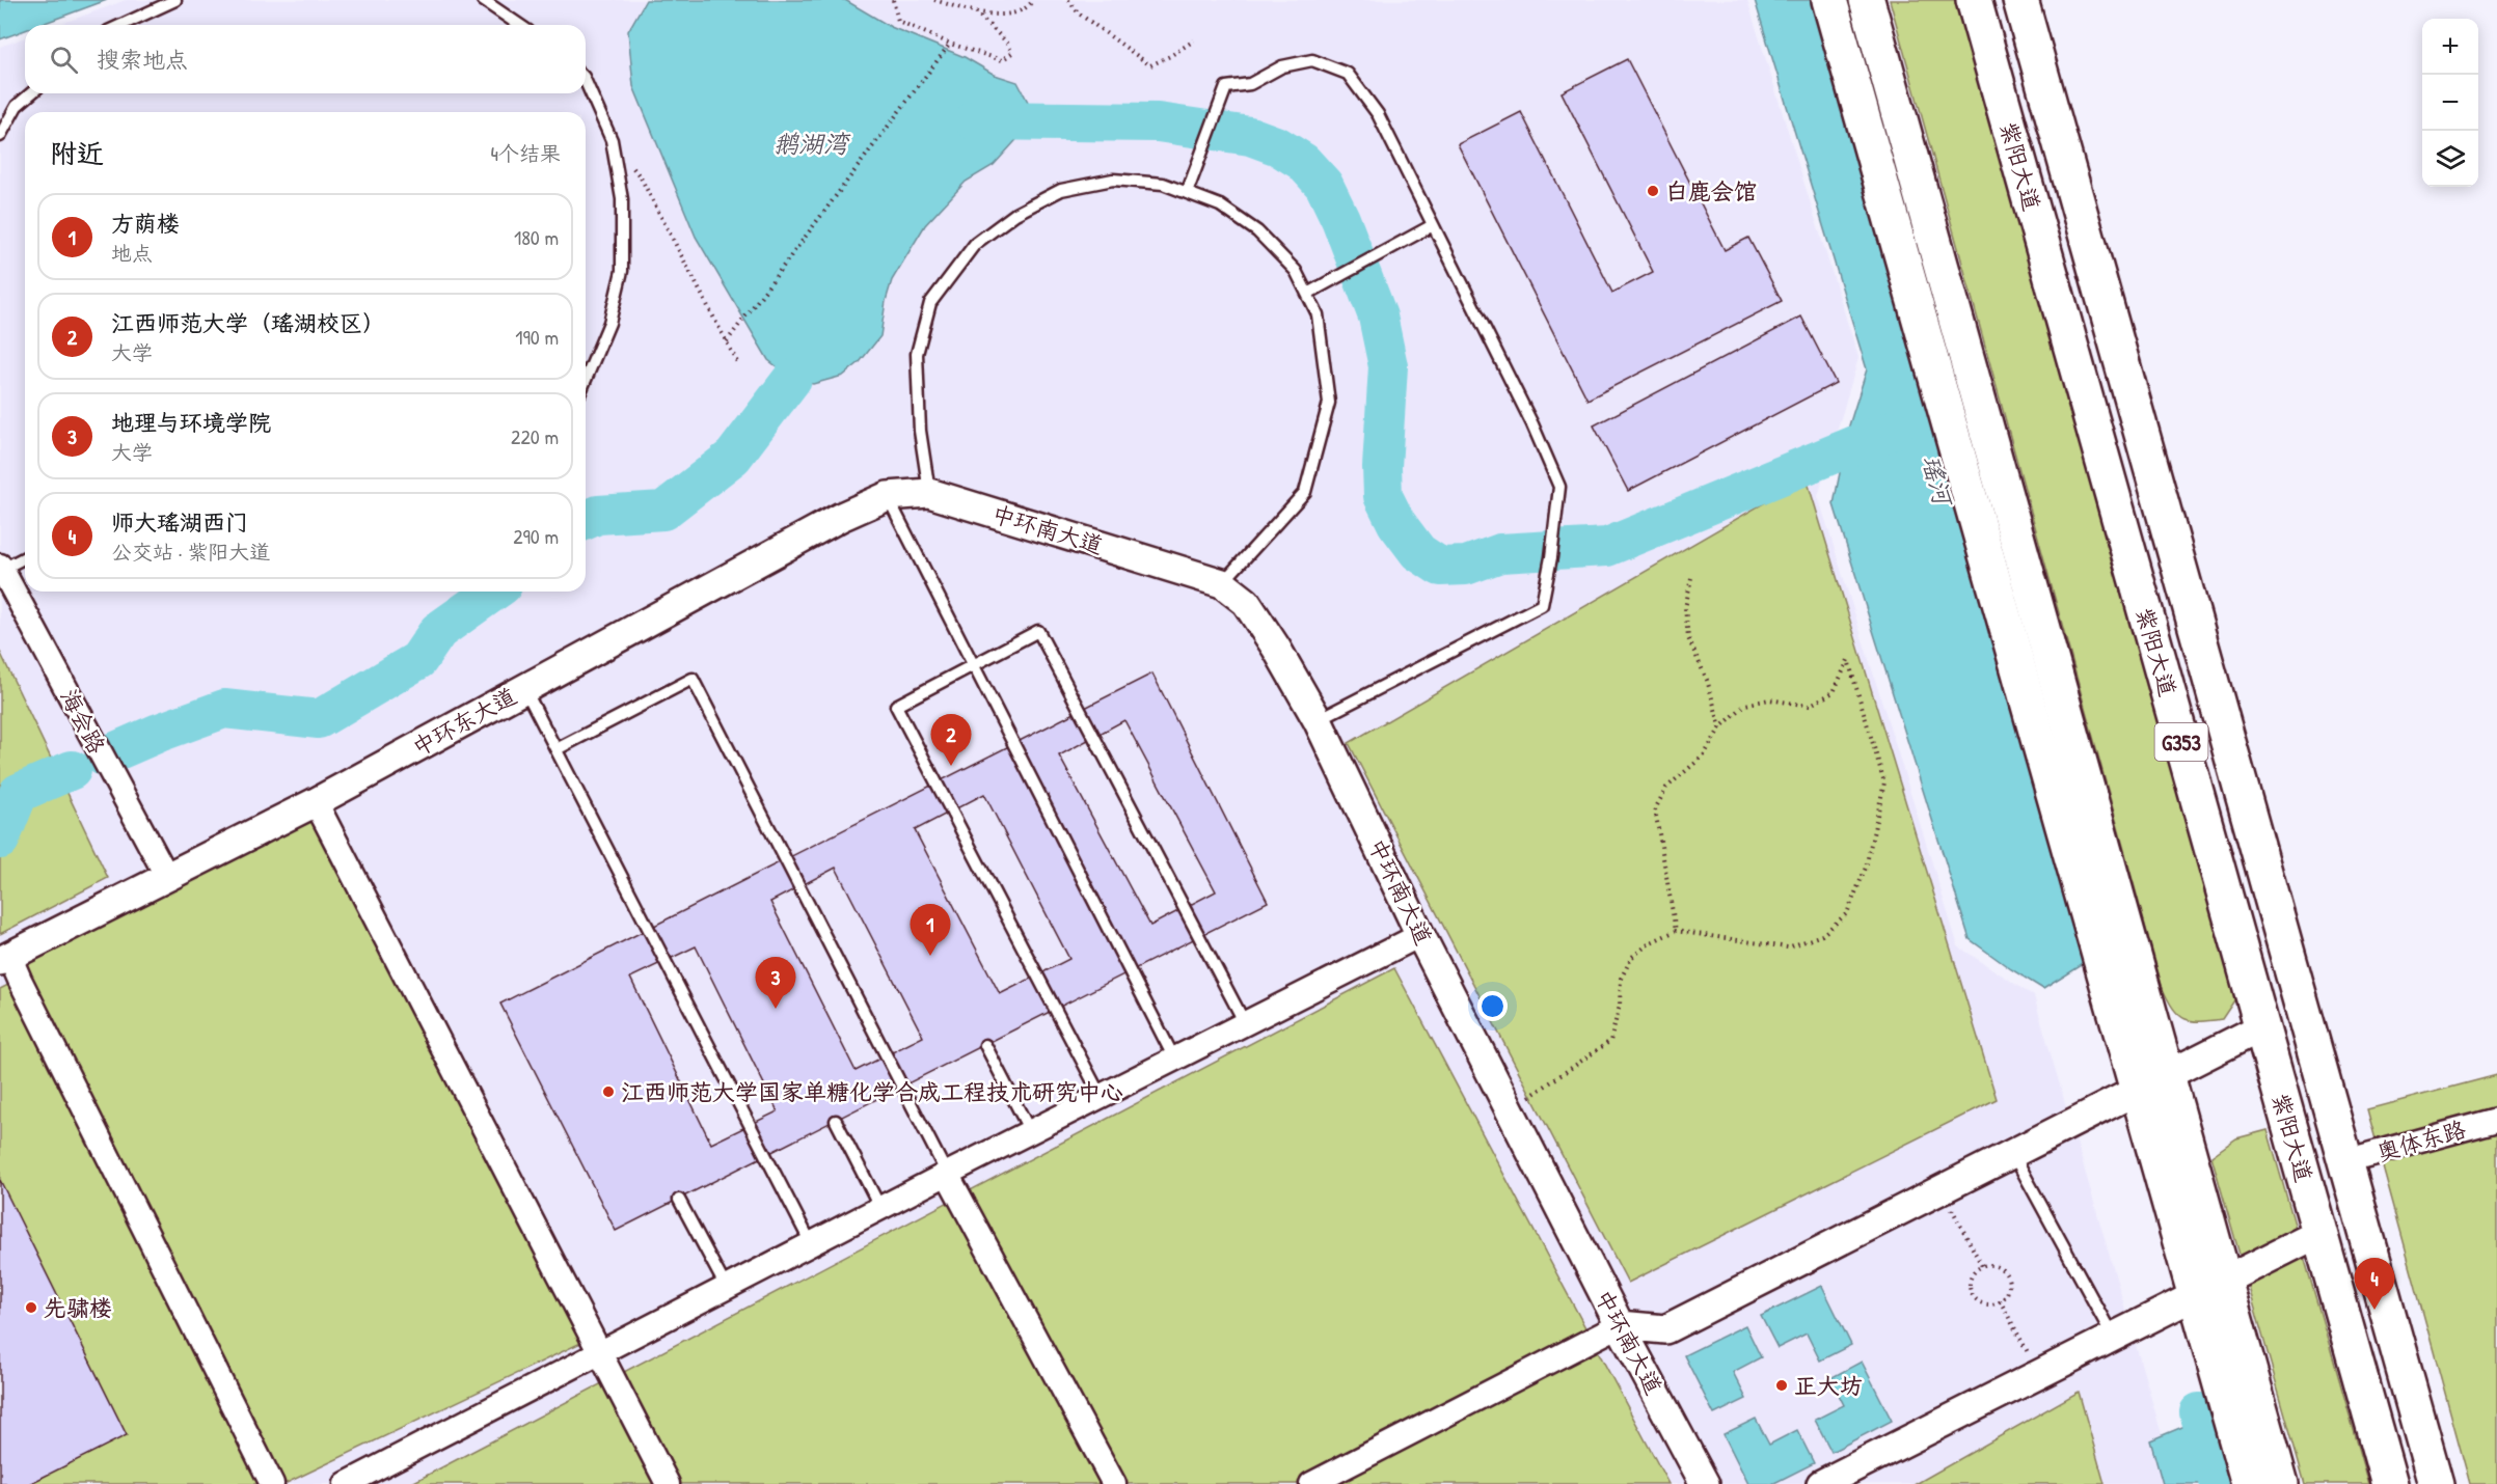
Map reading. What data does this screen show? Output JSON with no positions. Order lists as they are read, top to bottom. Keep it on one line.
{"streets":{"main road":["紫阳大道","G353"],"street":["中环南大道","海会路","中环东大道","奥体东路"]},"crossings":[["中环南大道","中环东大道"],["海会路","中环东大道"]],"water":["鹅湖湾","瑶河"],"places":["白鹿会馆","江西师范大学国家单糖化学合成工程技术研究中心","先骕楼","正大坊"],"page":{"map_buttons":["+","−"],"search":"搜索地点","heading":["附近","4个结果"],"list":[{"mark":"1","name":"方荫楼","note":"地点","value":"180 m"},{"mark":"2","name":"江西师范大学（瑶湖校区）","note":"大学","value":"190 m"},{"mark":"3","name":"地理与环境学院","note":"大学","value":"220 m"},{"mark":"4","name":"师大瑶湖西门","note":"公交站 · 紫阳大道","value":"290 m"}],"pins":["2","1","3","4"]}}
